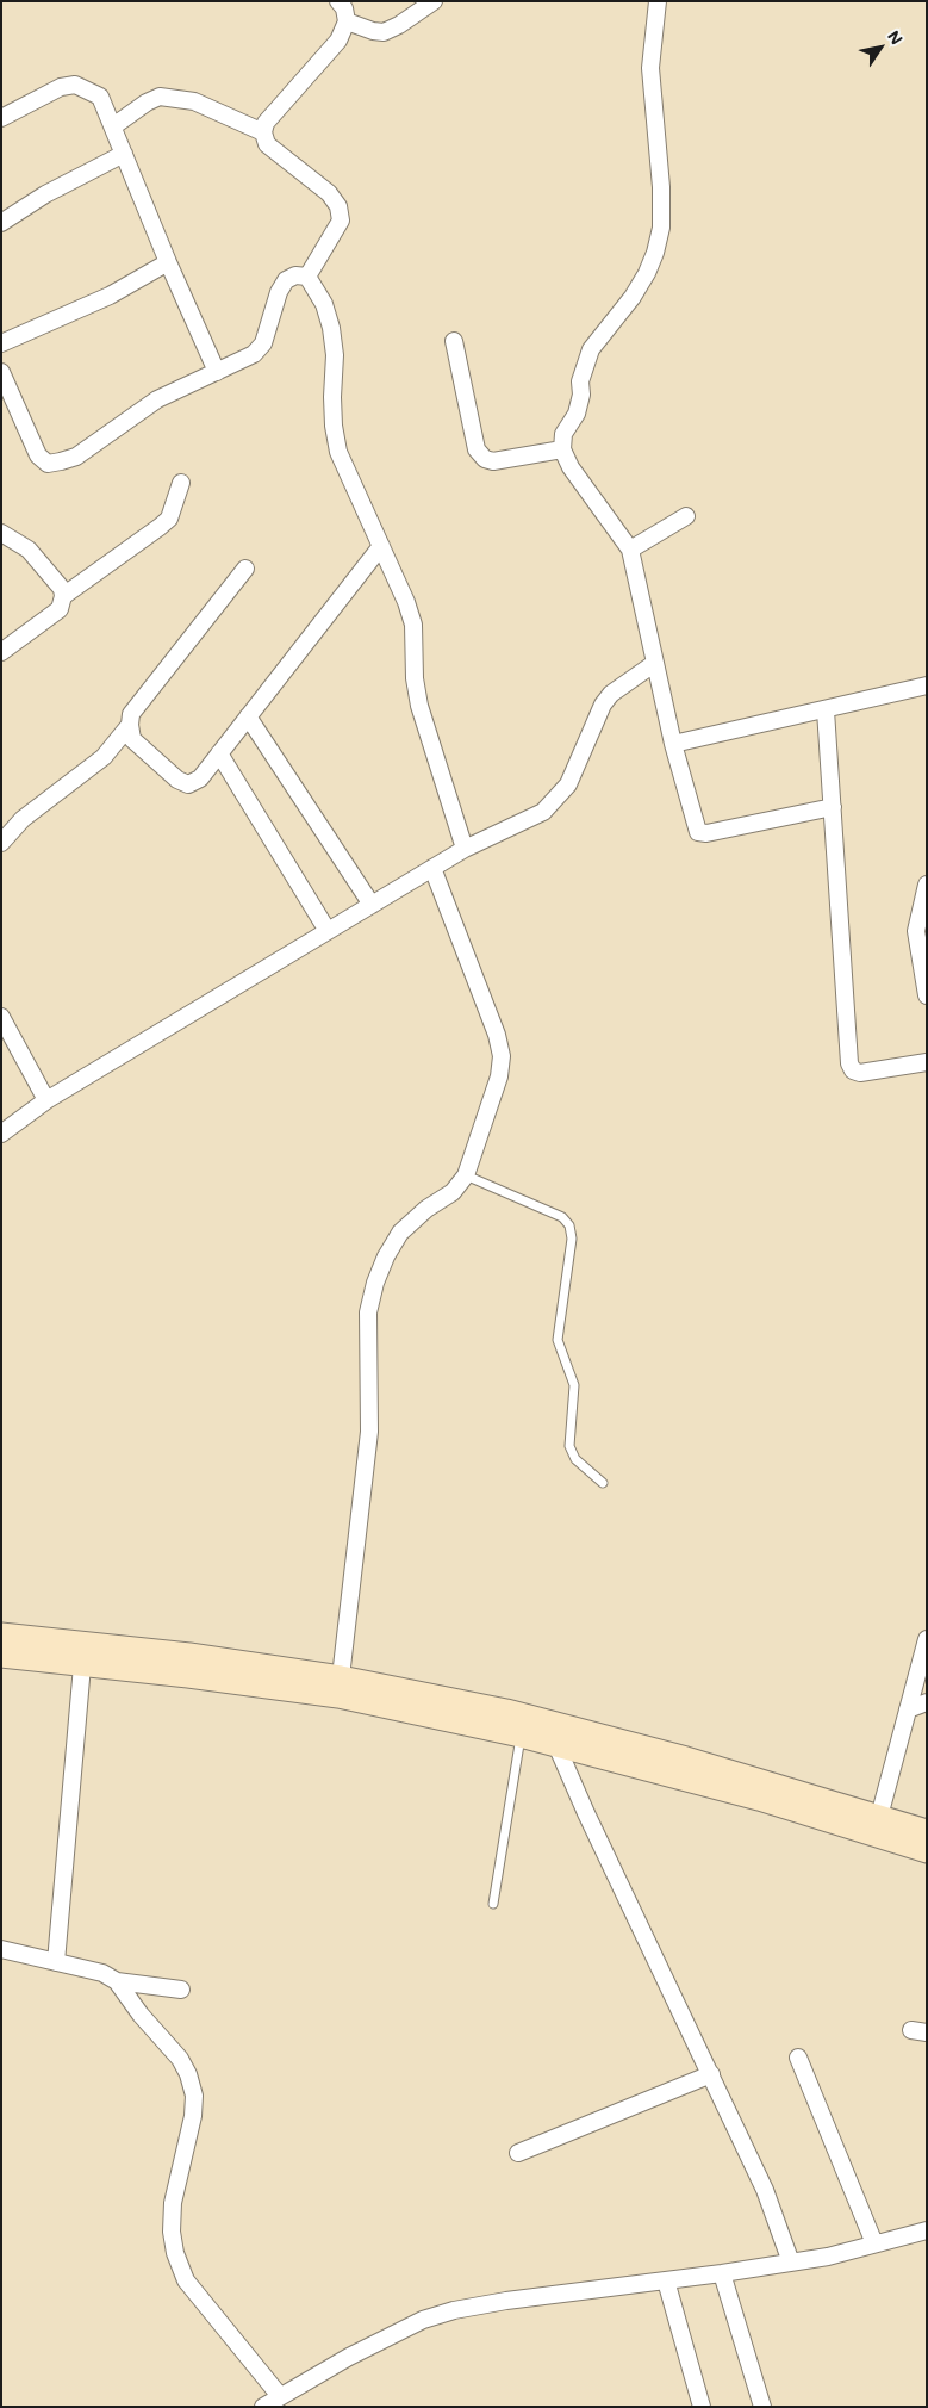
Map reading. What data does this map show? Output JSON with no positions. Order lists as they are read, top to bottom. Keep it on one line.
{"north":"top right"}
